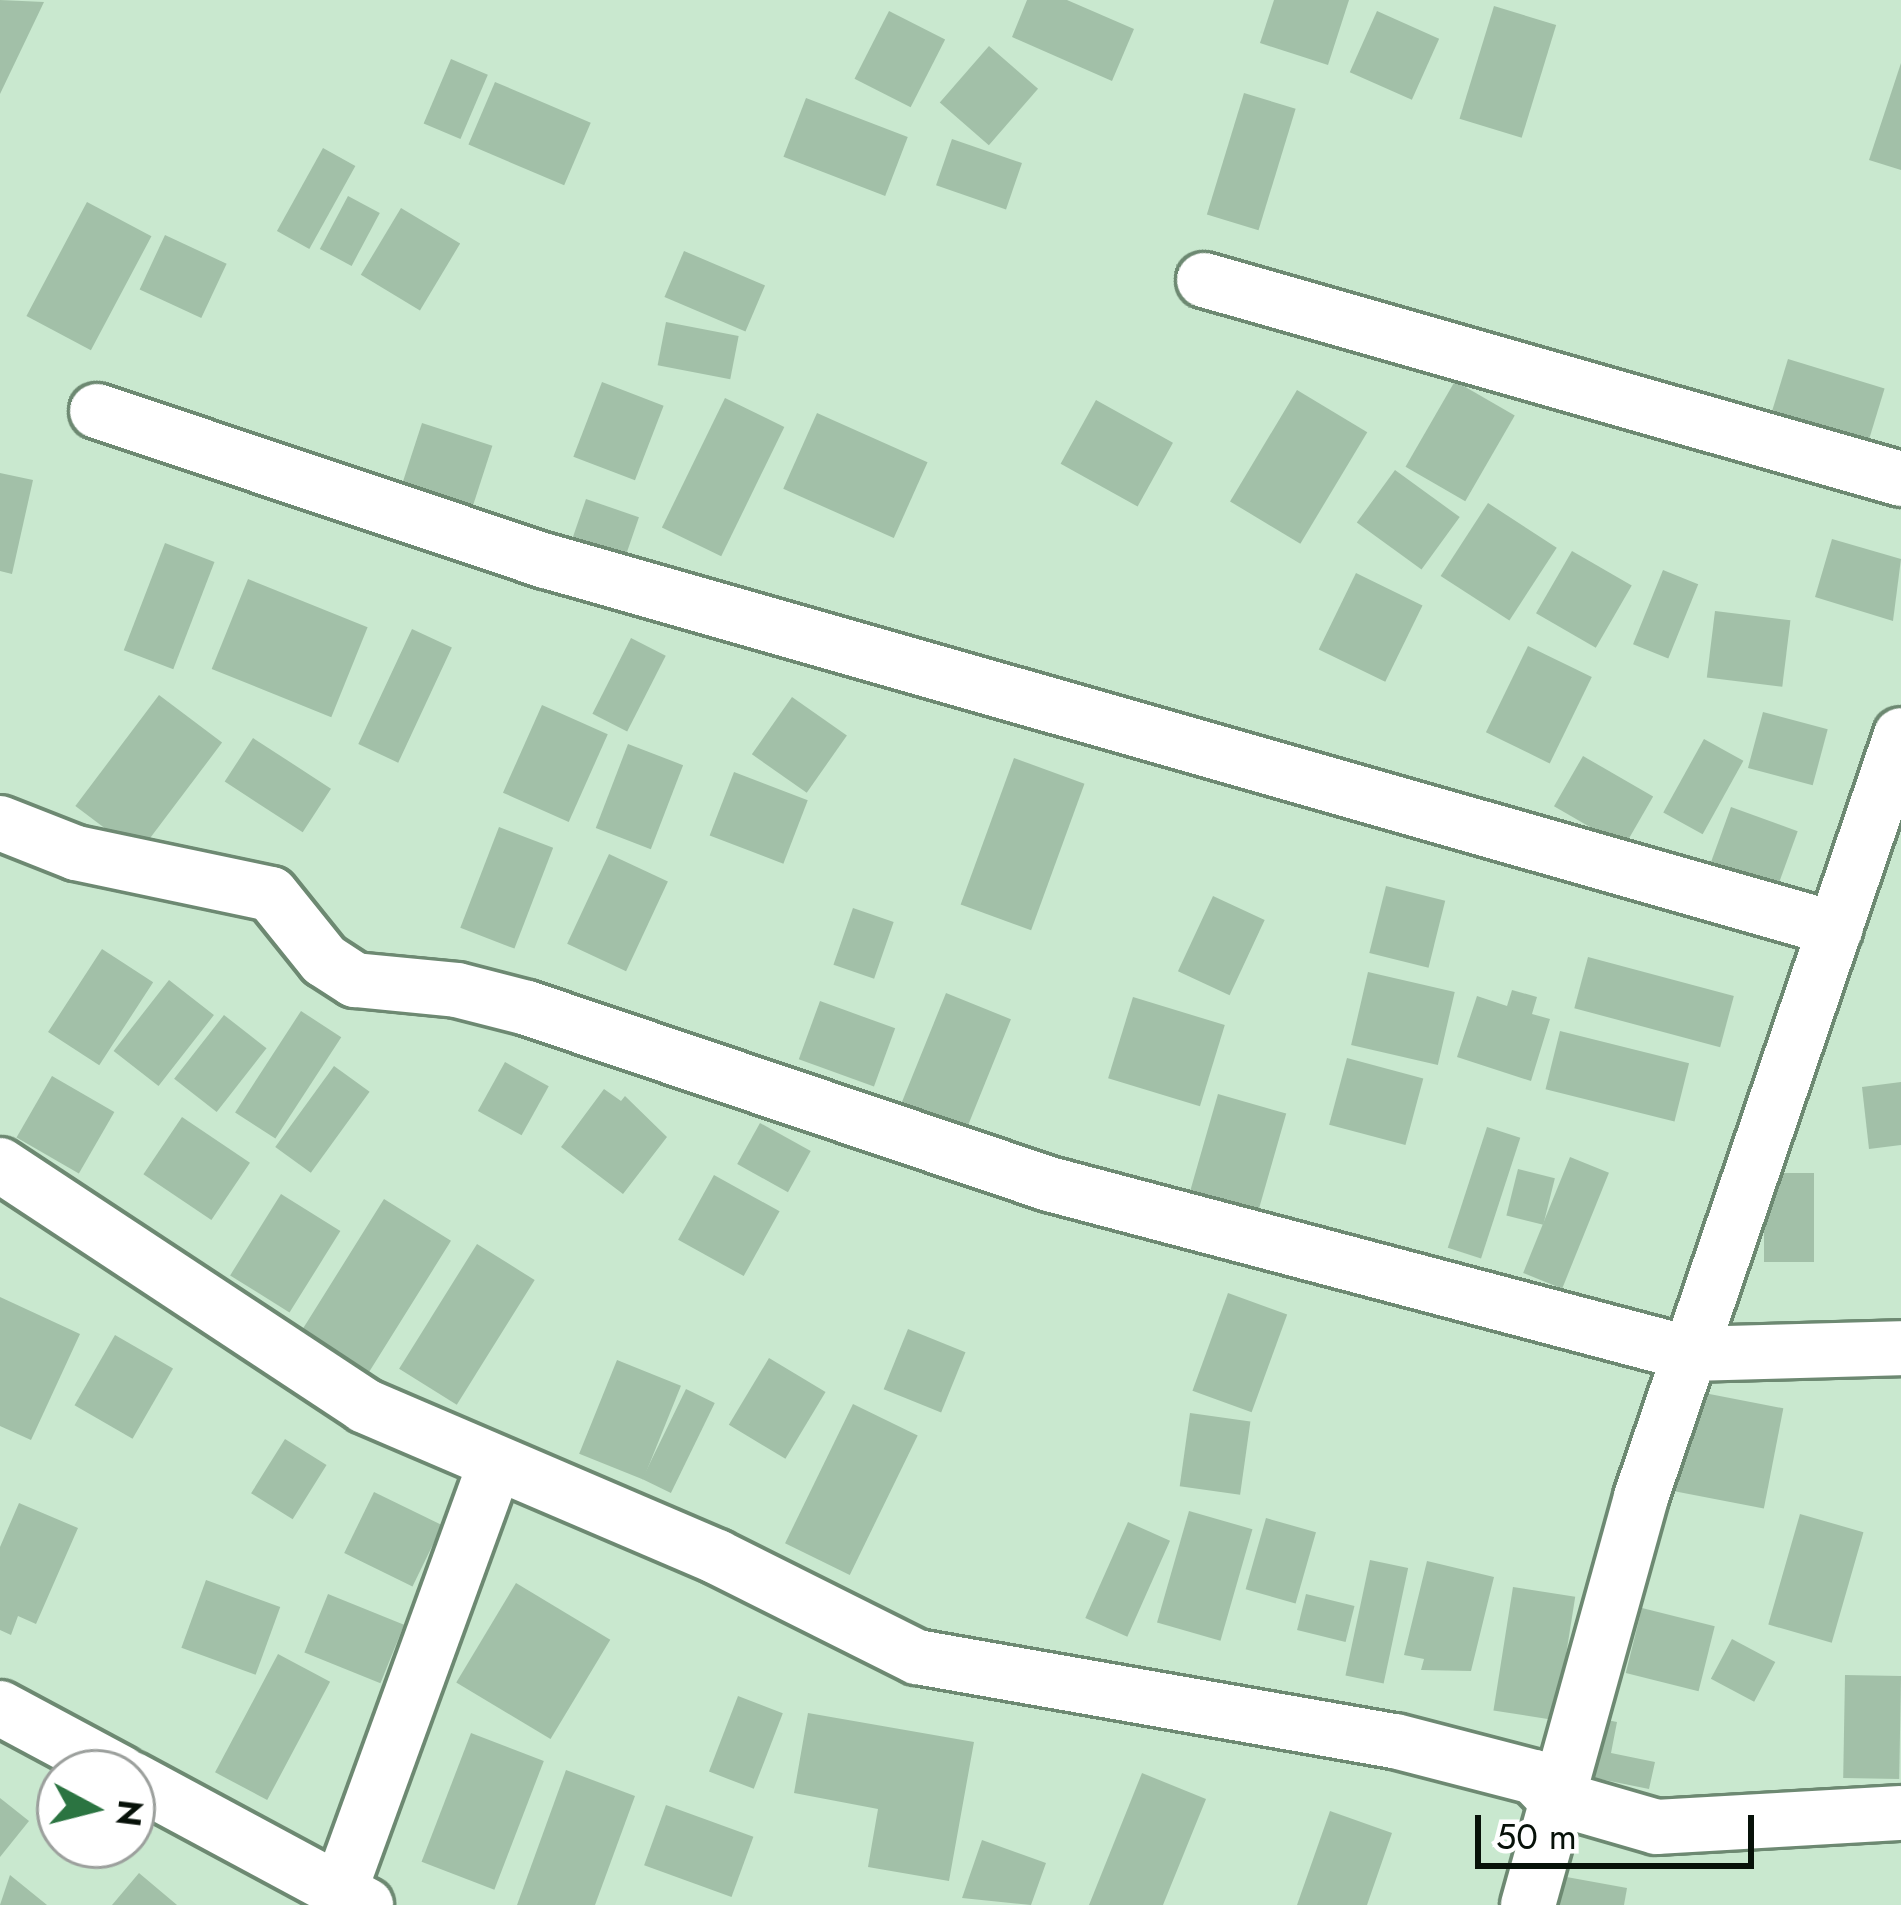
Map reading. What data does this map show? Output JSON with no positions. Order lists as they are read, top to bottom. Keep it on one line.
{"scale_bar":"50 m","north":"right"}
